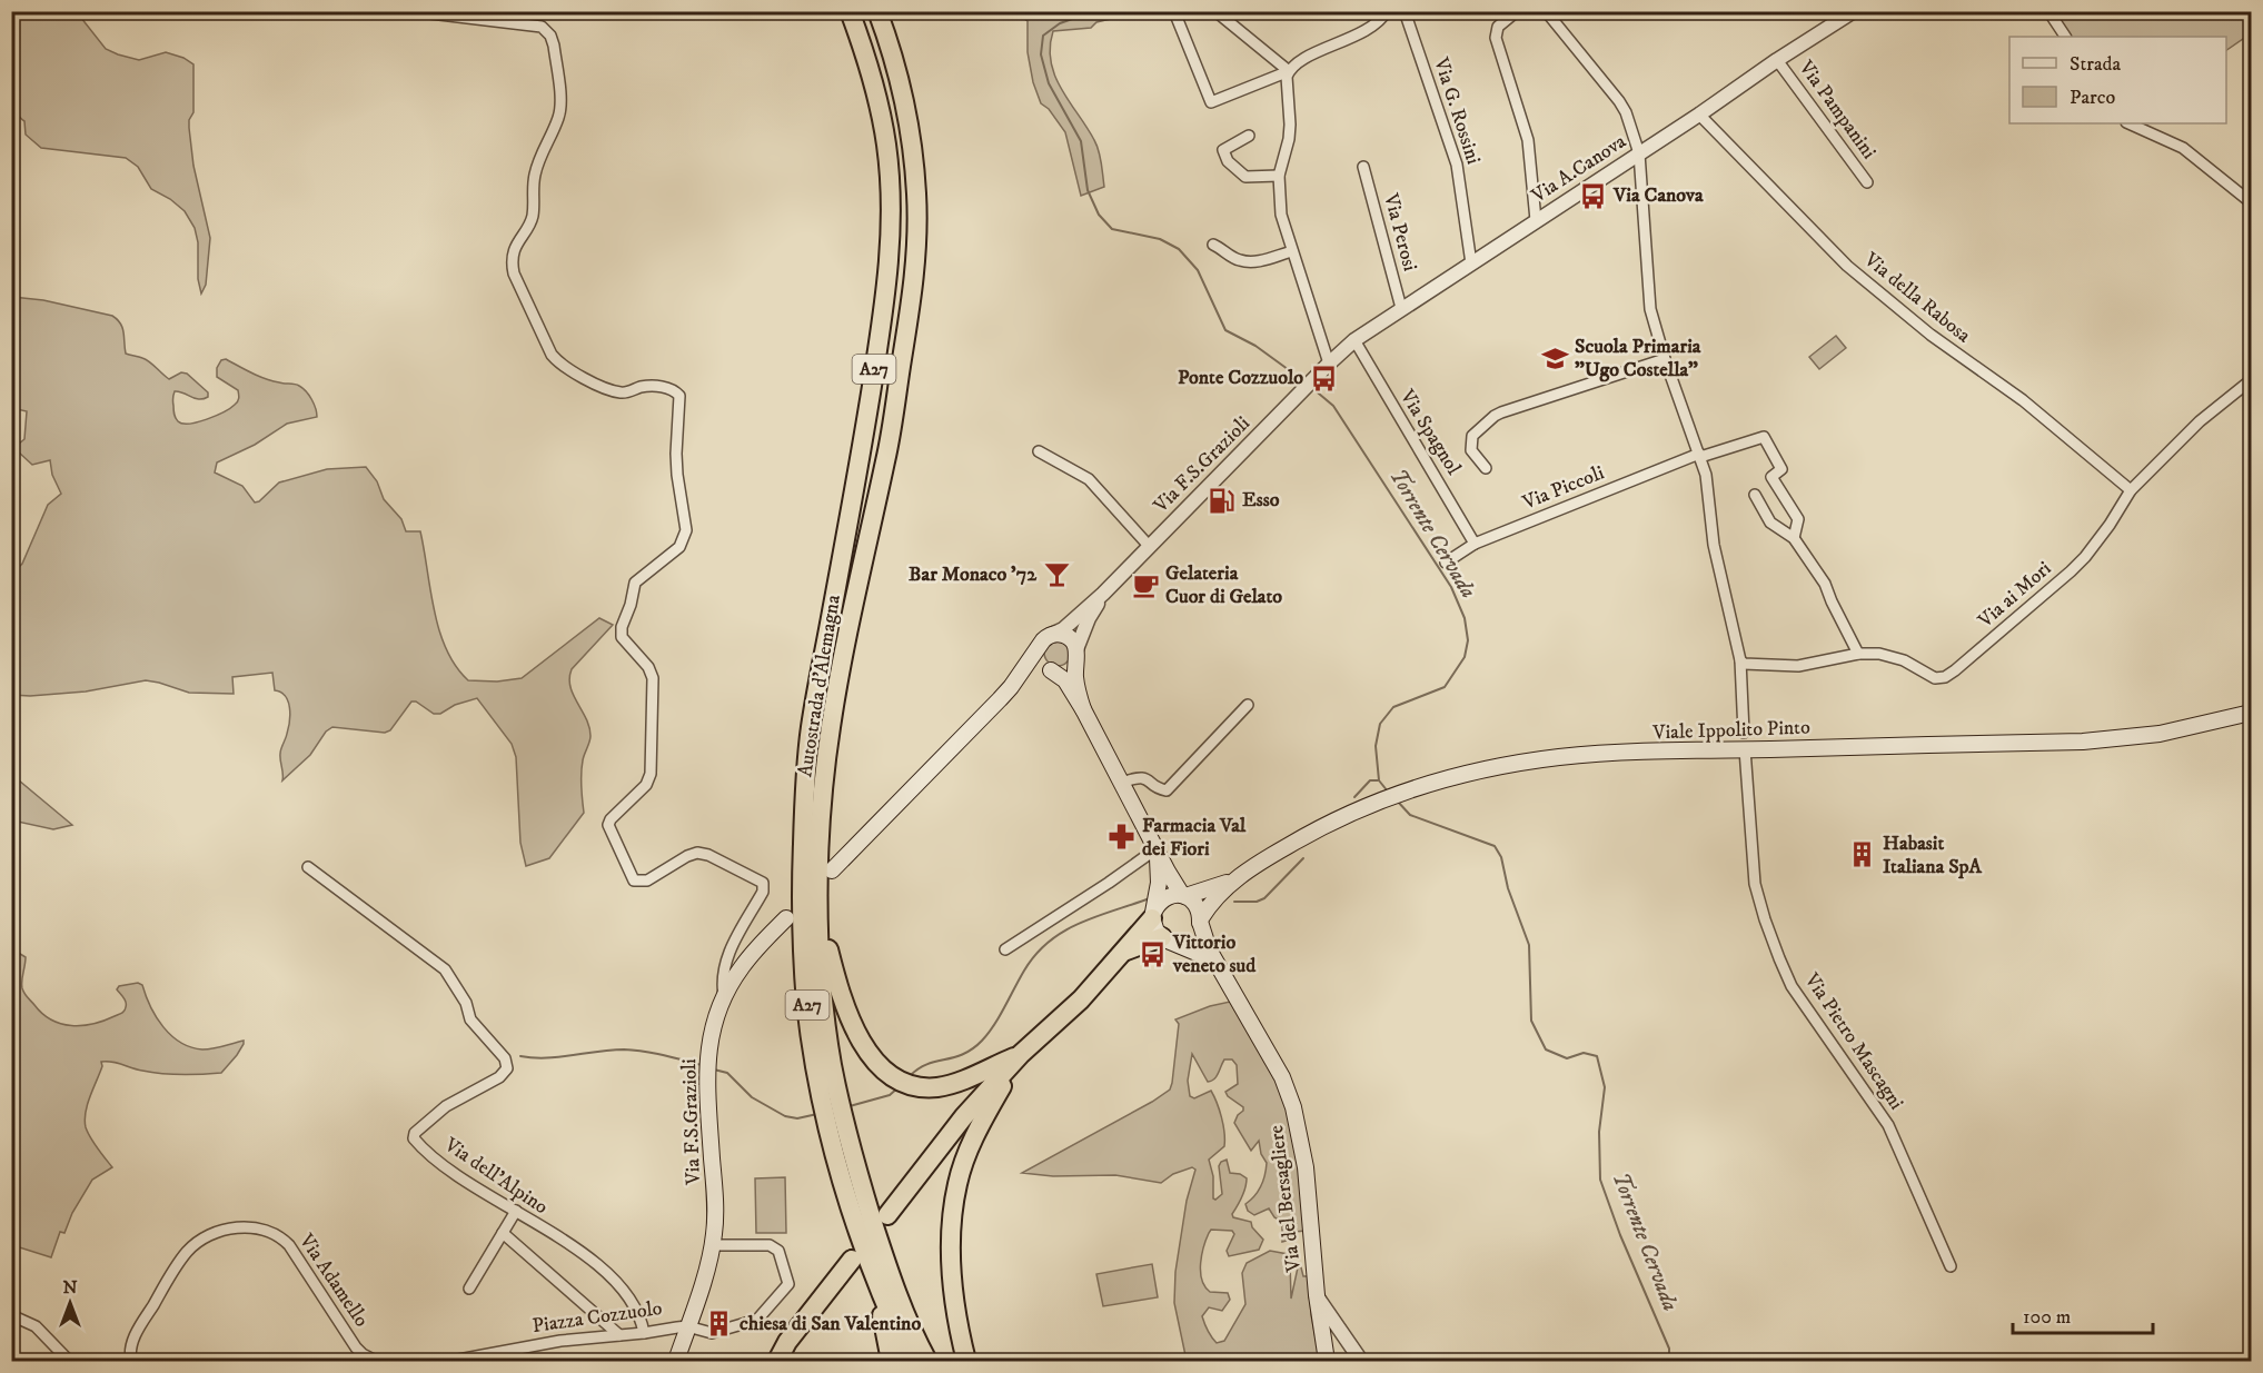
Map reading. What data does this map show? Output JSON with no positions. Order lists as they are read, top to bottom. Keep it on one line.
{"streets":{"highway":["A27","Autostrada d'Alemagna"],"main road":["Via F.S.Grazioli","Viale Ippolito Pinto","Via del Bersagliere","Piazza Cozzuolo"],"street":["Via Pampanini","Via G. Rossini","Via A.Canova","Via Perosi","Via della Rabosa","Via Spagnol","Via Piccoli","Via ai Mori","Via Pietro Mascagni","Via dell'Alpino","Via Adamello"]},"crossings":[["Via Pampanini","Via A.Canova"],["Via G. Rossini","Via A.Canova"],["Via A.Canova","Via Perosi"],["Via A.Canova","Via della Rabosa"],["Via A.Canova","Via Spagnol"],["Via A.Canova","Via F.S.Grazioli"],["Via della Rabosa","Via ai Mori"],["A27","Autostrada d'Alemagna"],["A27","Viale Ippolito Pinto"],["A27","Via del Bersagliere"],["Via Spagnol","Via Piccoli"],["Via F.S.Grazioli","Piazza Cozzuolo"],["Viale Ippolito Pinto","Via Pietro Mascagni"],["Viale Ippolito Pinto","Via del Bersagliere"],["Via dell'Alpino","Piazza Cozzuolo"]],"water":["Torrente Cervada"],"places":{"bus stop":["Via Canova","Ponte Cozzuolo","Vittorio veneto sud"],"school or university":["Scuola Primaria \"Ugo Costella\""],"fuel station":["Esso"],"bar":["Bar Monaco '72"],"cafe":["Gelateria Cuor di Gelato"],"pharmacy":["Farmacia Val dei Fiori"],"building":["Habasit Italiana SpA","chiesa di San Valentino"]},"legend":["Strada","Parco"],"scale_bar":"100 m","north":"top"}
